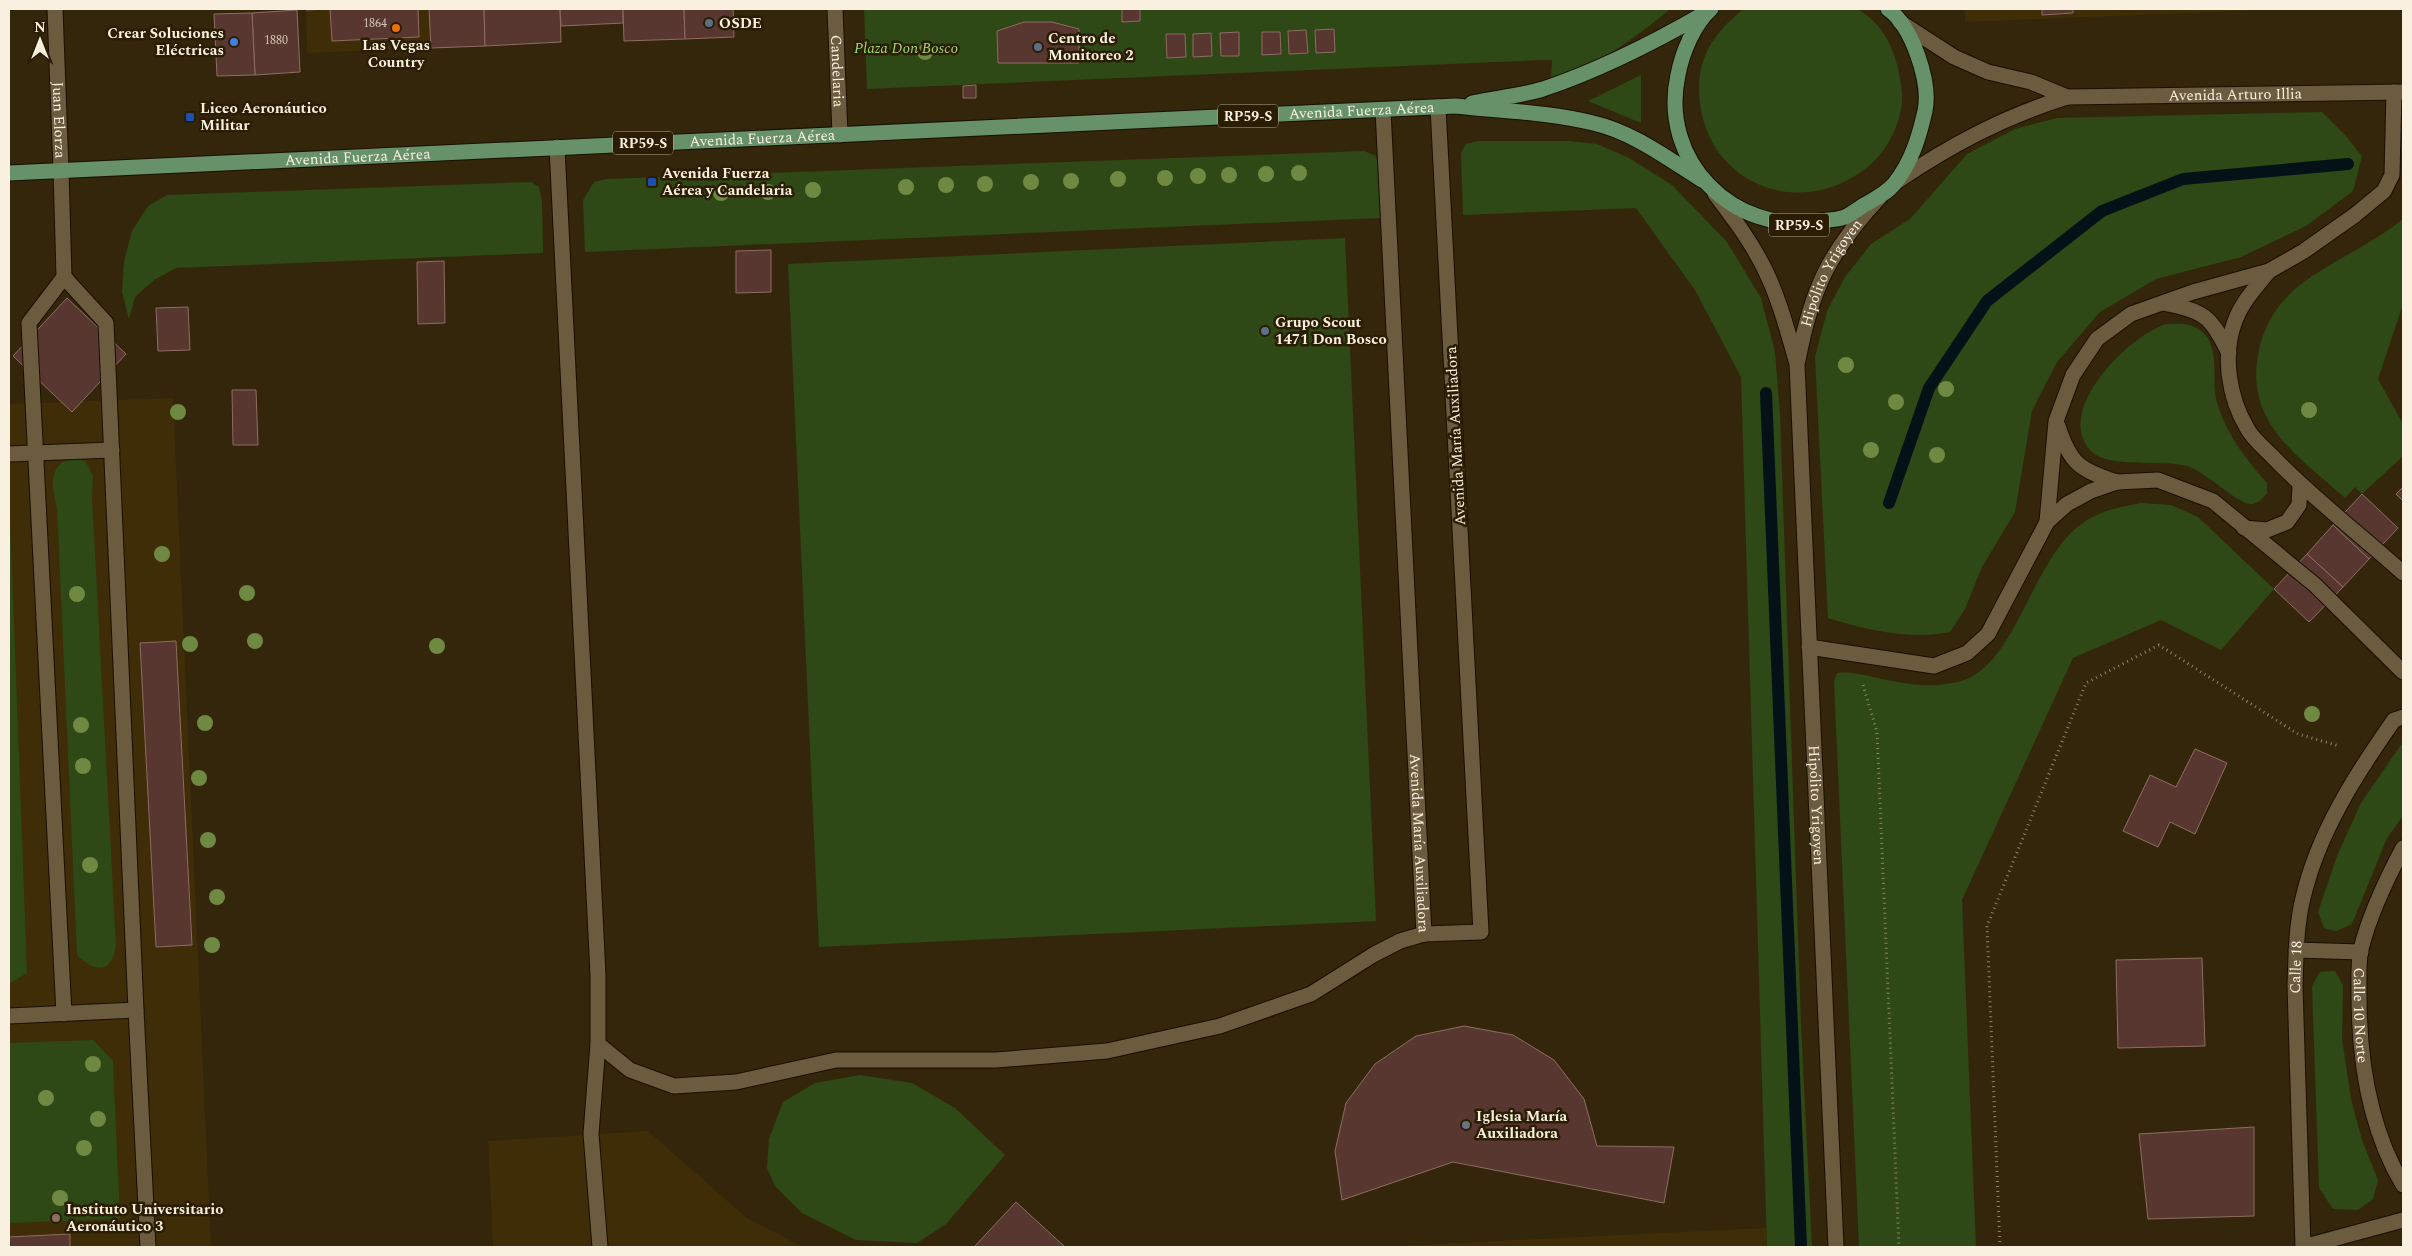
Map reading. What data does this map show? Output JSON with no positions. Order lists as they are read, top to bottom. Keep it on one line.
{"streets":{"main road":["Avenida Fuerza Aérea","RP59-S"],"street":["Candelaria","Avenida Arturo Illia","Juan Elorza","Hipólito Yrigoyen","Avenida María Auxiliadora","Calle 18","Calle 10 Norte"]},"crossings":[["Candelaria","Avenida Fuerza Aérea"],["Avenida Arturo Illia","RP59-S"],["Avenida Arturo Illia","Hipólito Yrigoyen"],["Avenida Fuerza Aérea","RP59-S"],["Avenida Fuerza Aérea","Juan Elorza"],["Avenida Fuerza Aérea","Avenida María Auxiliadora"],["RP59-S","Hipólito Yrigoyen"]],"parks":["Plaza Don Bosco"],"places":{"other":["OSDE","Las Vegas Country","Crear Soluciones Eléctricas","Centro de Monitoreo 2","Grupo Scout 1471 Don Bosco","Iglesia María Auxiliadora","Instituto Universitario Aeronáutico 3"],"transit":["Liceo Aeronáutico Militar","Avenida Fuerza Aérea y Candelaria"]},"house_numbers":["1864","1880"],"north":"top"}
